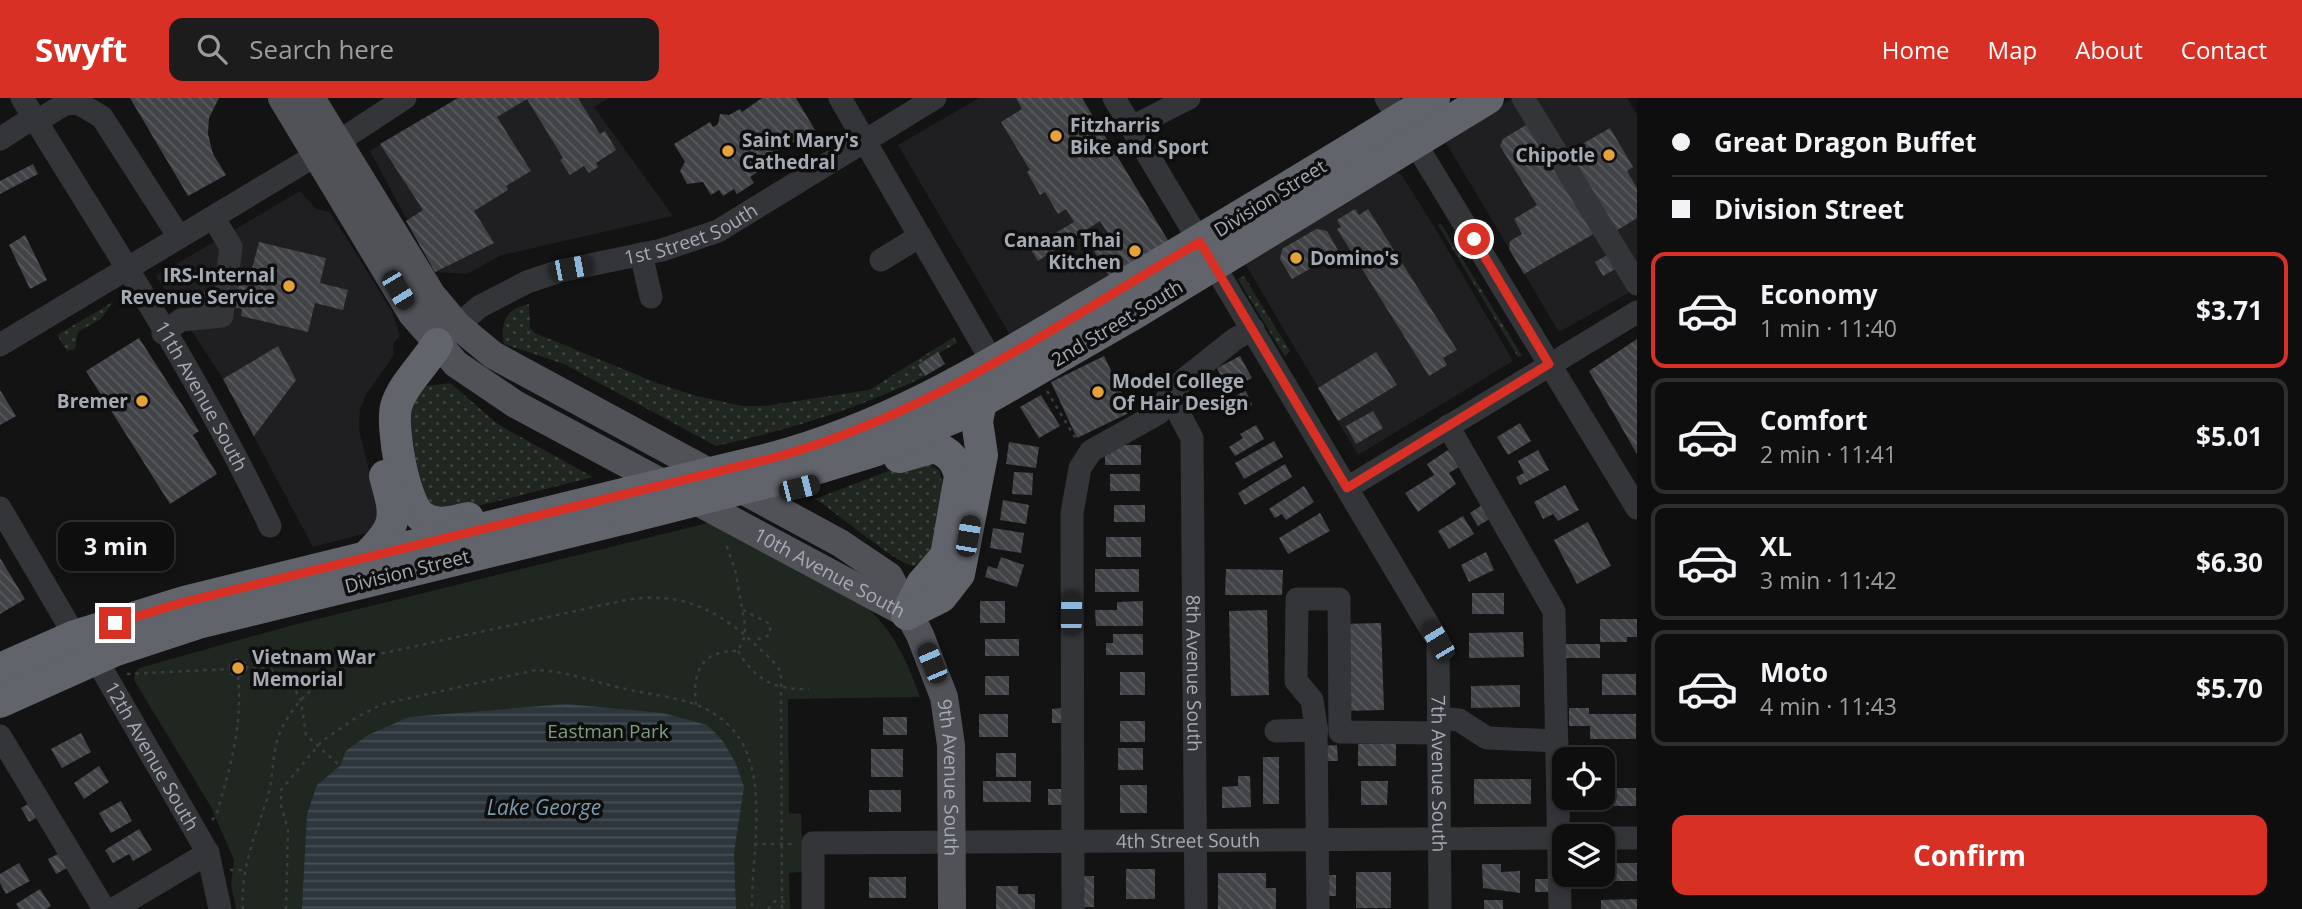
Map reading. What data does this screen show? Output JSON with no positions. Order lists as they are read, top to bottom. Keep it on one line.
{"streets":{"highway":["Division Street","2nd Street South"],"main road":["10th Avenue South","9th Avenue South"],"street":["1st Street South","11th Avenue South","8th Avenue South","12th Avenue South","7th Avenue South","4th Street South"]},"crossings":[["Division Street","2nd Street South"],["Division Street","12th Avenue South"],["Division Street","7th Avenue South"],["1st Street South","10th Avenue South"],["2nd Street South","7th Avenue South"],["10th Avenue South","9th Avenue South"],["8th Avenue South","4th Street South"],["7th Avenue South","4th Street South"],["9th Avenue South","4th Street South"]],"water":["Lake George"],"parks":["Eastman Park"],"places":["Fitzharris Bike and Sport","Saint Mary's Cathedral","Chipotle","Canaan Thai Kitchen","Domino's","IRS-Internal Revenue Service","Model College Of Hair Design","Bremer","Vietnam War Memorial"],"page":{"header":"Swyft","search":"Search here","nav":["Home","Map","About","Contact"],"banner":["Great Dragon Buffet","Division Street"],"list":[{"name":"Economy","note":"1 min · 11:40","value":"$3.71"},{"name":"Comfort","note":"2 min · 11:41","value":"$5.01"},{"name":"XL","note":"3 min · 11:42","value":"$6.30"},{"name":"Moto","note":"4 min · 11:43","value":"$5.70"}],"bubble":"3 min","buttons":"Confirm"}}
